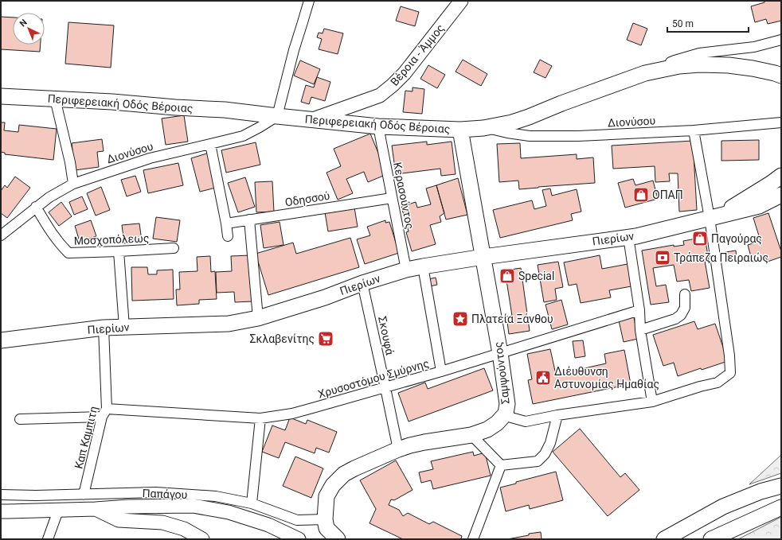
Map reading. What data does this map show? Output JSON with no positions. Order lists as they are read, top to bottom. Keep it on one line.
{"streets":{"main road":["Περιφερειακή Οδός Βέροιας","Πιερίων","Σαμψούντος"],"street":["Βέροια - Άμμος","Διονύσου","Κερασούντος","Οδησσού","Μοσχοπόλεως","Σκουφά","Χρυσοστόμου Σμύρνης","Καπ Καμπιτη","Παπάγου"]},"crossings":[["Βέροια - Άμμος","Περιφερειακή Οδός Βέροιας"],["Περιφερειακή Οδός Βέροιας","Διονύσου"],["Περιφερειακή Οδός Βέροιας","Κερασούντος"],["Περιφερειακή Οδός Βέροιας","Σαμψούντος"],["Διονύσου","Μοσχοπόλεως"],["Κερασούντος","Οδησσού"],["Κερασούντος","Πιερίων"],["Πιερίων","Σκουφά"],["Πιερίων","Σαμψούντος"],["Πιερίων","Καπ Καμπιτη"],["Σκουφά","Χρυσοστόμου Σμύρνης"],["Σαμψούντος","Χρυσοστόμου Σμύρνης"],["Χρυσοστόμου Σμύρνης","Καπ Καμπιτη"],["Καπ Καμπιτη","Παπάγου"]],"places":{"shop":["ΟΠΑΠ","Παγούρας","Special"],"bank":["Τράπεζα Πειραιώς"],"place":["Πλατεία Ξάνθου"],"supermarket":["Σκλαβενίτης"],"public building":["Διέυθυνση Αστυνομίας Ημαθίας"]},"scale_bar":"50 m","north":"top left"}
